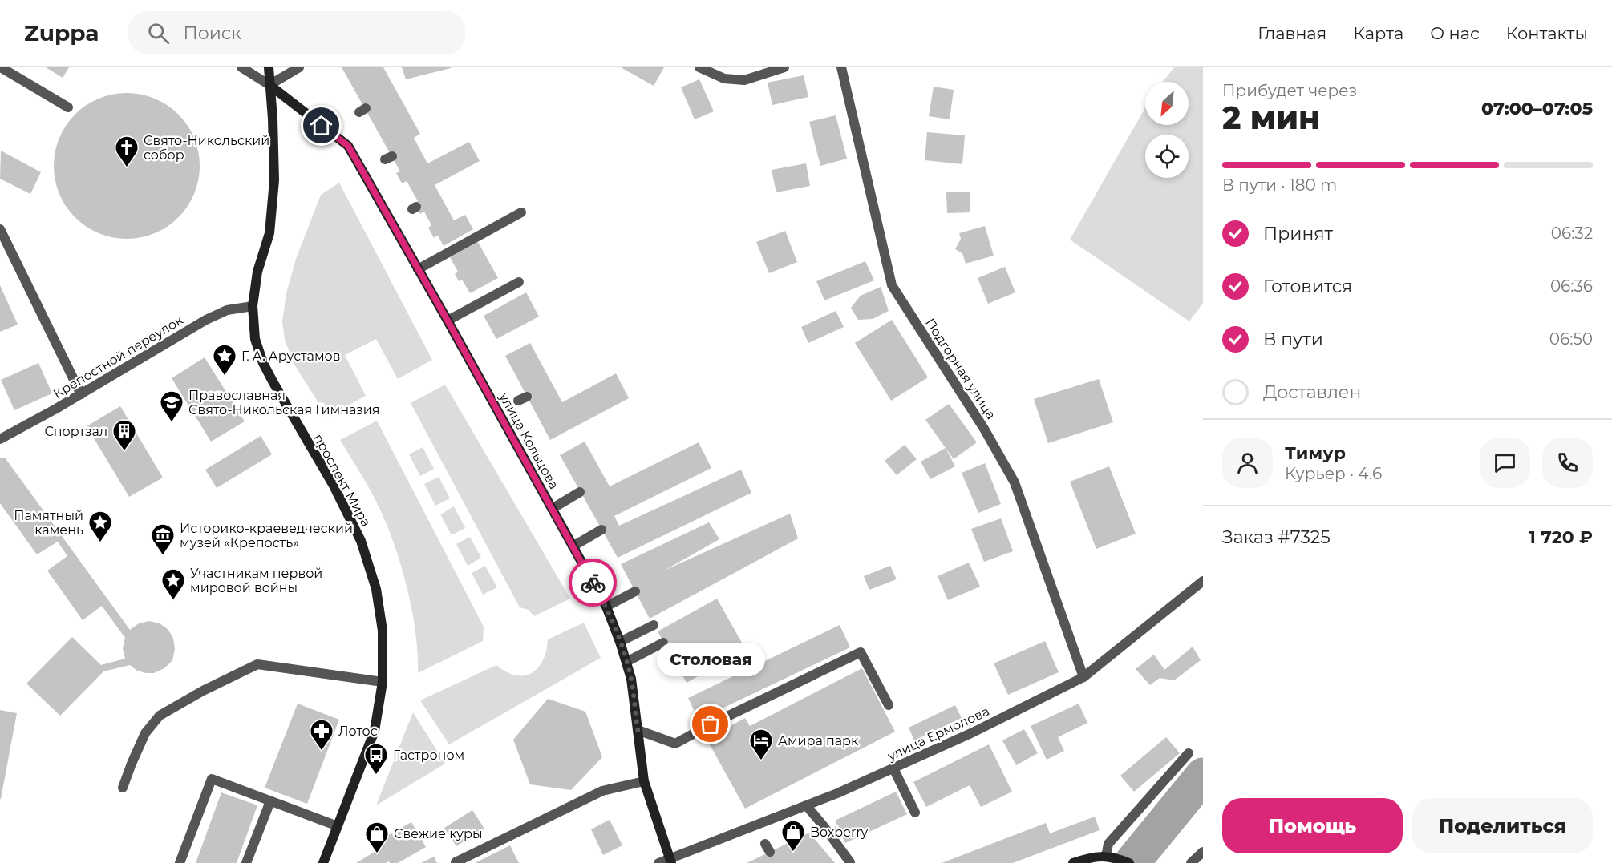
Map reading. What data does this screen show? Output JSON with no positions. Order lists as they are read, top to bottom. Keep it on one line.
{"streets":{"street":["Крепостной переулок","Подгорная улица","улица Кольцова","проспект Мира","улица Ермолова"]},"crossings":[["Крепостной переулок","проспект Мира"],["Подгорная улица","улица Ермолова"],["улица Кольцова","проспект Мира"],["улица Кольцова","улица Ермолова"]],"places":{"church":["Свято-Никольский собор"],"place":["Г. А. Арустамов","Памятный камень","Участникам первой мировой войны"],"school or university":["Православная Свято-Никольская Гимназия"],"building":["Спортзал"],"museum":["Историко-краеведческий музей «Крепость»"],"other":["Столовая"],"pharmacy":["Лотос"],"hotel":["Амира парк"],"bus stop":["Гастроном"],"shop":["Boxberry","Свежие куры"]},"north":"bottom left","page":{"header":"Zuppa","search":"Поиск","nav":["Главная","Карта","О нас","Контакты"],"heading":["2 мин","Прибудет через","07:00–07:05"],"panel":["Тимур","Курьер · 4.6","Заказ #7325","1 720 ₽"],"bar":"В пути · 180 m","list":[["Принят","06:32"],["Готовится","06:36"],["В пути","06:50"],"Доставлен"],"bubble":"Столовая","buttons":["Помощь","Поделиться"]}}
